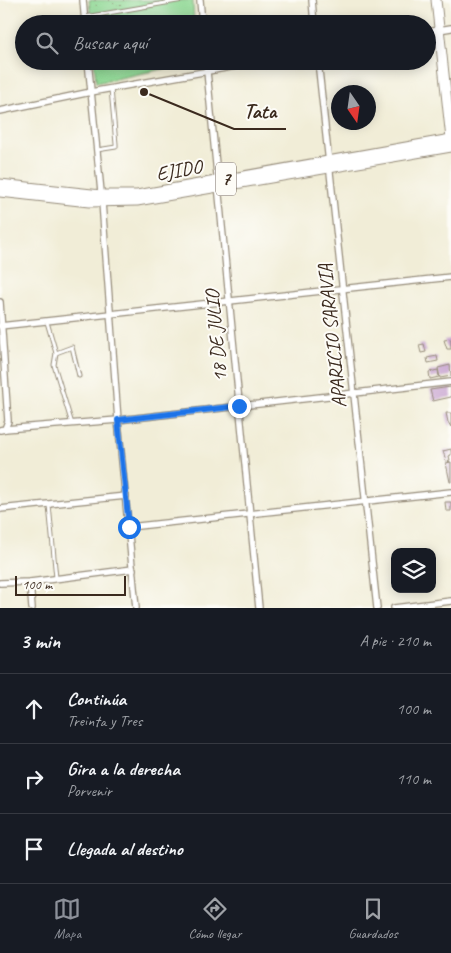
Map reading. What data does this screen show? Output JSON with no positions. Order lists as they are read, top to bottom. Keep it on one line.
{"streets":{"main road":["EJIDO","7"],"street":["18 DE JULIO","APARICIO SARAVIA"]},"crossings":[["EJIDO","18 DE JULIO"],["EJIDO","APARICIO SARAVIA"]],"places":["Tata"],"scale_bar":"100 m","north":"bottom","page":{"search":"Buscar aquí","scale":"100 m","heading":["3 min","A pie · 210 m"],"list":[["Continúa","Treinta y Tres","100 m"],["Gira a la derecha","Porvenir","110 m"],"Llegada al destino"],"nav":["Mapa","Cómo llegar","Guardados"]}}
